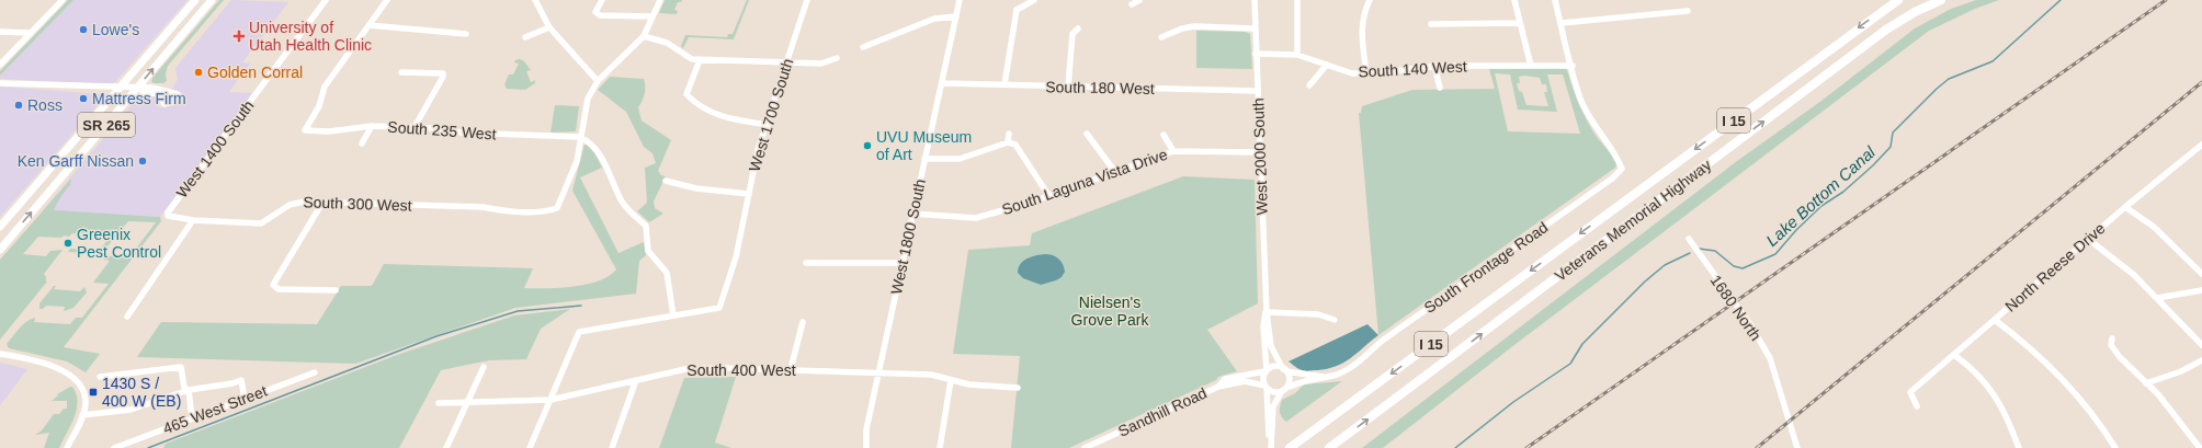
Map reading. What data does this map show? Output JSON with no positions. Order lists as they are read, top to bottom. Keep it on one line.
{"streets":{"highway":["I 15","Veterans Memorial Highway"],"main road":["SR 265"],"street":["South 140 West","South 180 West","West 1700 South","South 235 West","West 1400 South","West 2000 South","South Laguna Vista Drive","South 300 West","West 1800 South","South Frontage Road","North Reese Drive","1680 North","South 400 West","465 West Street","Sandhill Road"]},"crossings":[["South 140 West","West 2000 South"],["South 140 West","South Frontage Road"],["South 180 West","West 2000 South"],["South 180 West","West 1800 South"],["South 235 West","South 300 West"],["West 1400 South","South 300 West"],["West 2000 South","South Laguna Vista Drive"],["West 2000 South","South Frontage Road"],["West 2000 South","Sandhill Road"],["South Laguna Vista Drive","West 1800 South"],["West 1800 South","South 400 West"],["South Frontage Road","Sandhill Road"]],"water":["Lake Bottom Canal"],"parks":["Nielsen's Grove Park"],"places":{"other":["Lowe's","Golden Corral","Mattress Firm","Ross","UVU Museum of Art","Ken Garff Nissan","Greenix Pest Control"],"health":["University of Utah Health Clinic"],"transit":["1430 S / 400 W (EB)"]}}
